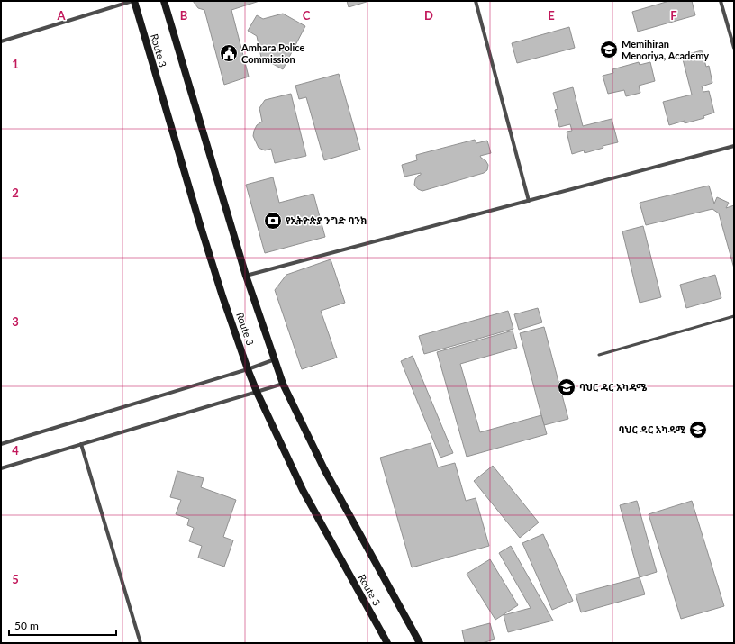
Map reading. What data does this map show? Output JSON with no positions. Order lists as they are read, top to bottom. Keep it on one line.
{"streets":{"main road":["Route 3"]},"places":{"school or university":["Memihiran Menoriya, Academy","ባህር ዳር አካዳሜ","ባህር ዳር አካዳሚ"],"public building":["Amhara Police Commission"],"bank":["የኢትዮጵያ ንግድ ባንክ"]},"scale_bar":"50 m","grid":{"columns":["A","B","C","D","E","F"],"rows":["1","2","3","4","5"]}}
